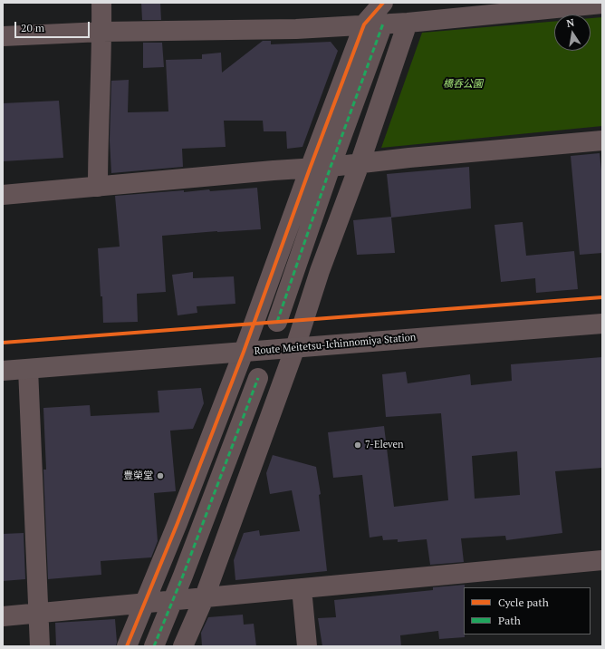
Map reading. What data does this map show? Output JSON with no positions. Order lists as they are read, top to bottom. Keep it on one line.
{"streets":{"main road":["Route Meitetsu-Ichinnomiya Station"]},"parks":["橋呑公園"],"places":["7-Eleven","豊榮堂"],"legend":["Cycle path","Path"],"scale_bar":"20 m","north":"top"}
